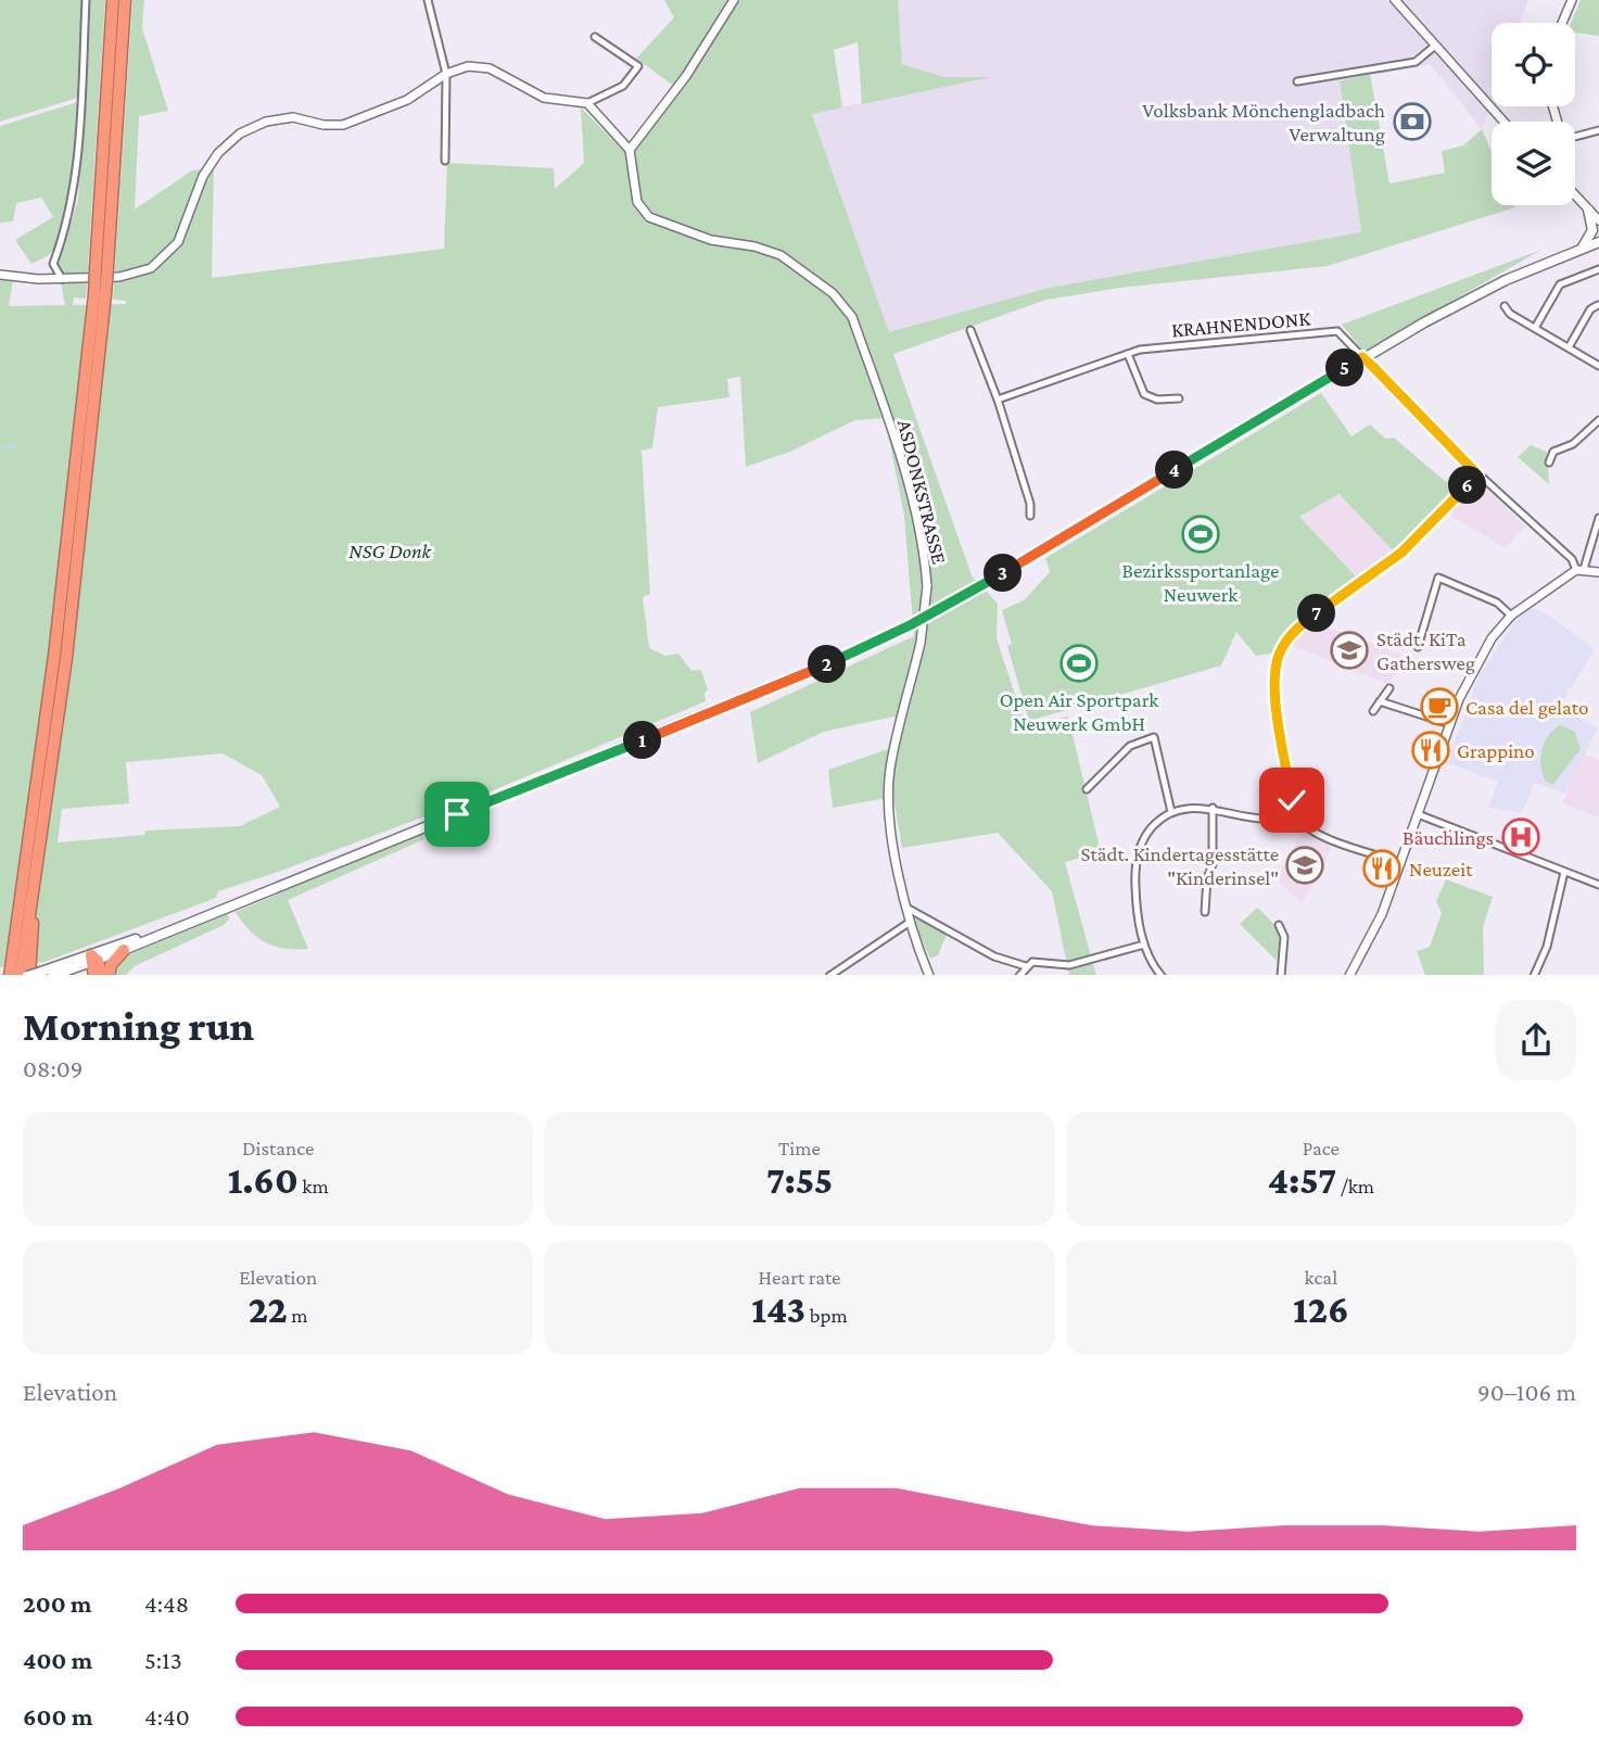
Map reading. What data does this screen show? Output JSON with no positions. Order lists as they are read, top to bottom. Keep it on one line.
{"streets":{"street":["KRAHNENDONK","ASDONKSTRASSE"]},"parks":["NSG Donk"],"places":{"bank":["Volksbank Mönchengladbach Verwaltung"],"sports":["Bezirkssportanlage Neuwerk","Open Air Sportpark Neuwerk GmbH"],"school or university":["Städt. KiTa Gathersweg","Städt. Kindertagesstätte \"Kinderinsel\""],"cafe":["Casa del gelato"],"restaurant":["Grappino","Neuzeit"],"hospital":["Bäuchlings"]},"page":{"pins":["5","4","6","3","7","2","1"],"heading":["Morning run","08:09"],"stats":[["Distance","1.60 km"],["Time","7:55"],["Pace","4:57 /km"],["Elevation","22 m"],["Heart rate","143 bpm"],["kcal","126"]],"chart":["Elevation","90–106 m"],"list":[{"name":"200 m","note":"4:48"},{"name":"400 m","note":"5:13"},{"name":"600 m","note":"4:40"}]}}
